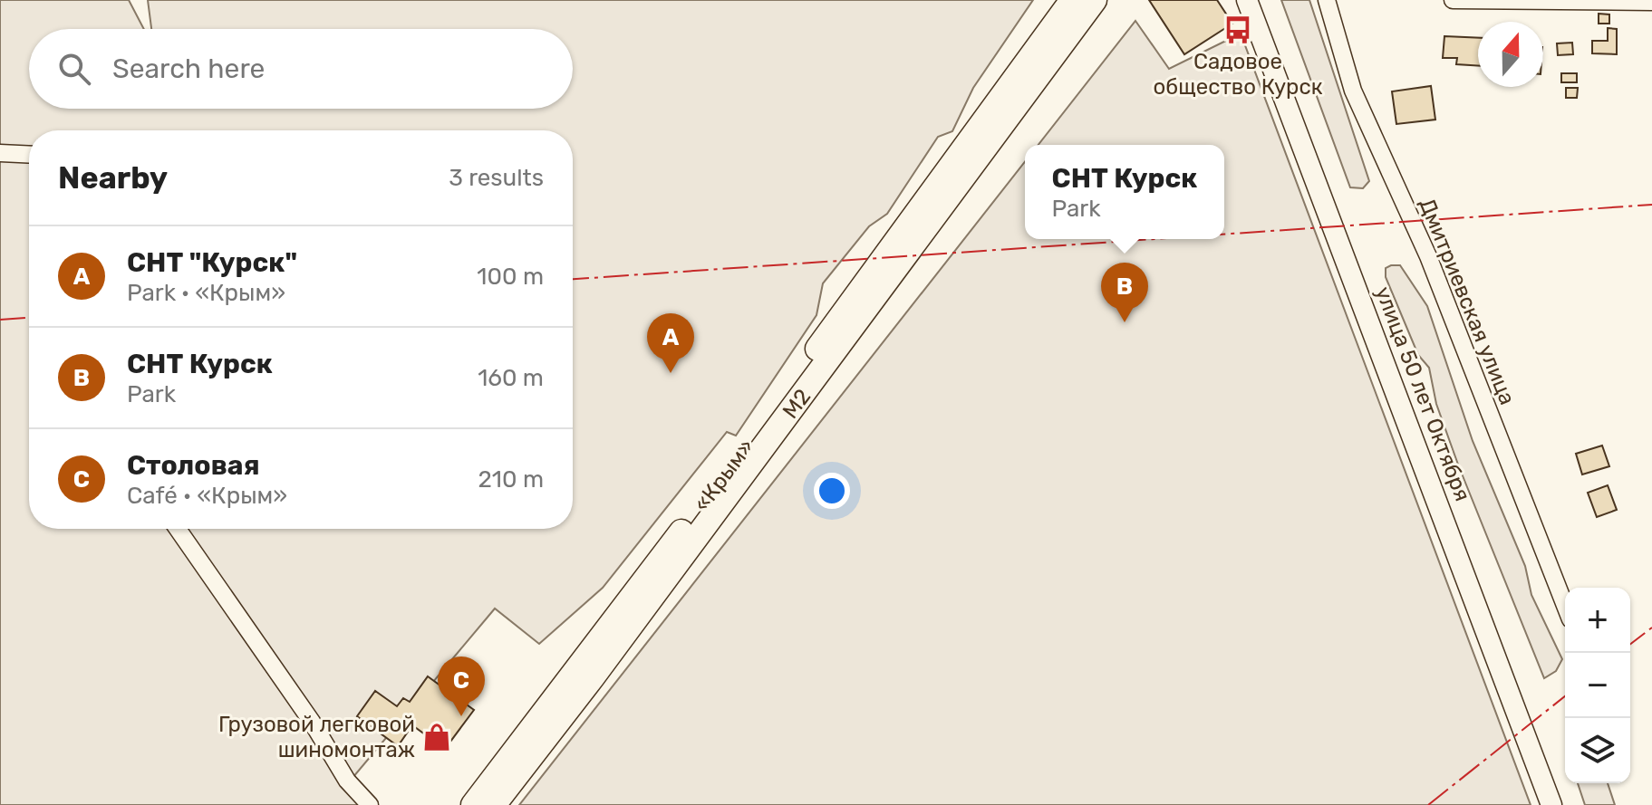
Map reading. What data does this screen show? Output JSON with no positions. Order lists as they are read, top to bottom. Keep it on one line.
{"streets":{"highway":["М2","«Крым»"],"main road":["улица 50 лет Октября"],"street":["Дмитриевская улица"]},"places":{"bus stop":["Садовое общество Курск"],"shop":["Грузовой легковой шиномонтаж"]},"north":"top","page":{"search":"Search here","heading":["Nearby","3 results"],"popup":["СНТ Курск","Park"],"list":[{"mark":"A","name":"СНТ \"Курск\"","note":"Park · «Крым»","value":"100 m"},{"mark":"B","name":"СНТ Курск","note":"Park","value":"160 m"},{"mark":"C","name":"Столовая","note":"Café · «Крым»","value":"210 m"}],"pins":["B","A","C"],"map_buttons":["+","−"]}}
